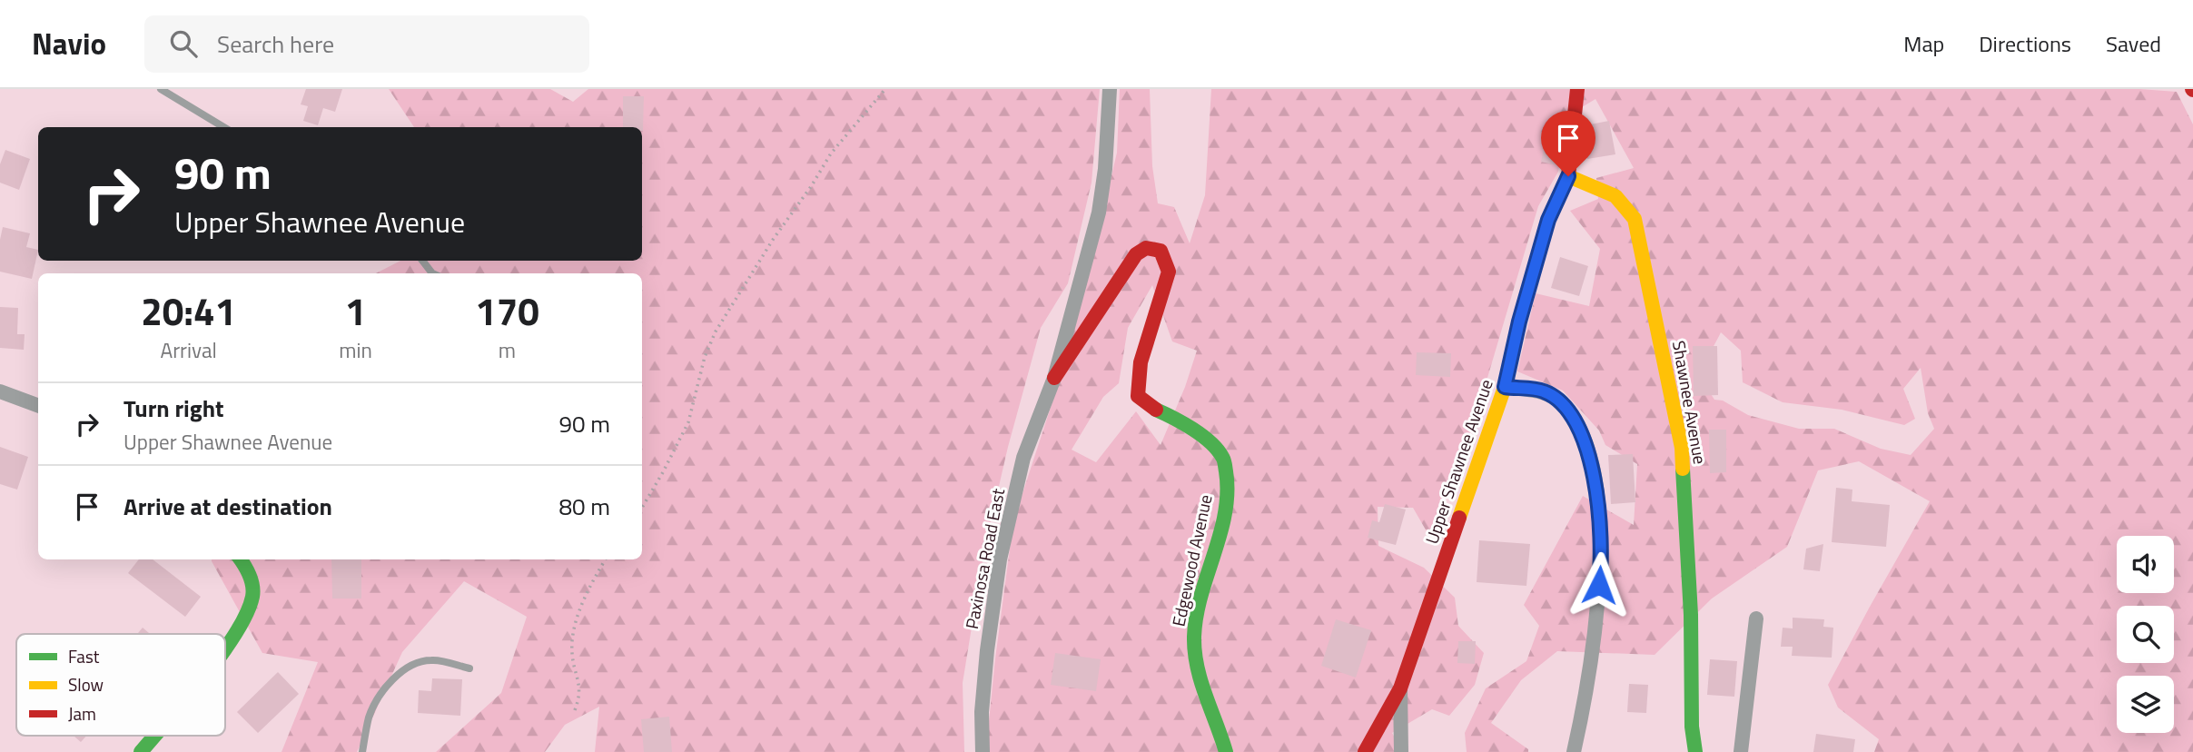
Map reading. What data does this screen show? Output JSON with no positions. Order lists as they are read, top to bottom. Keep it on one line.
{"streets":{"street":["Shawnee Avenue","Upper Shawnee Avenue","Paxinosa Road East","Edgewood Avenue"]},"crossings":[["Shawnee Avenue","Upper Shawnee Avenue"],["Paxinosa Road East","Edgewood Avenue"]],"legend":["Fast","Slow","Jam"],"page":{"header":"Navio","search":"Search here","nav":["Map","Directions","Saved"],"turn":["90 m","Upper Shawnee Avenue"],"eta":["20:41","Arrival","1","min","170","m"],"list":[{"name":"Turn right","note":"Upper Shawnee Avenue","value":"90 m"},{"name":"Arrive at destination","value":"80 m"}]}}
